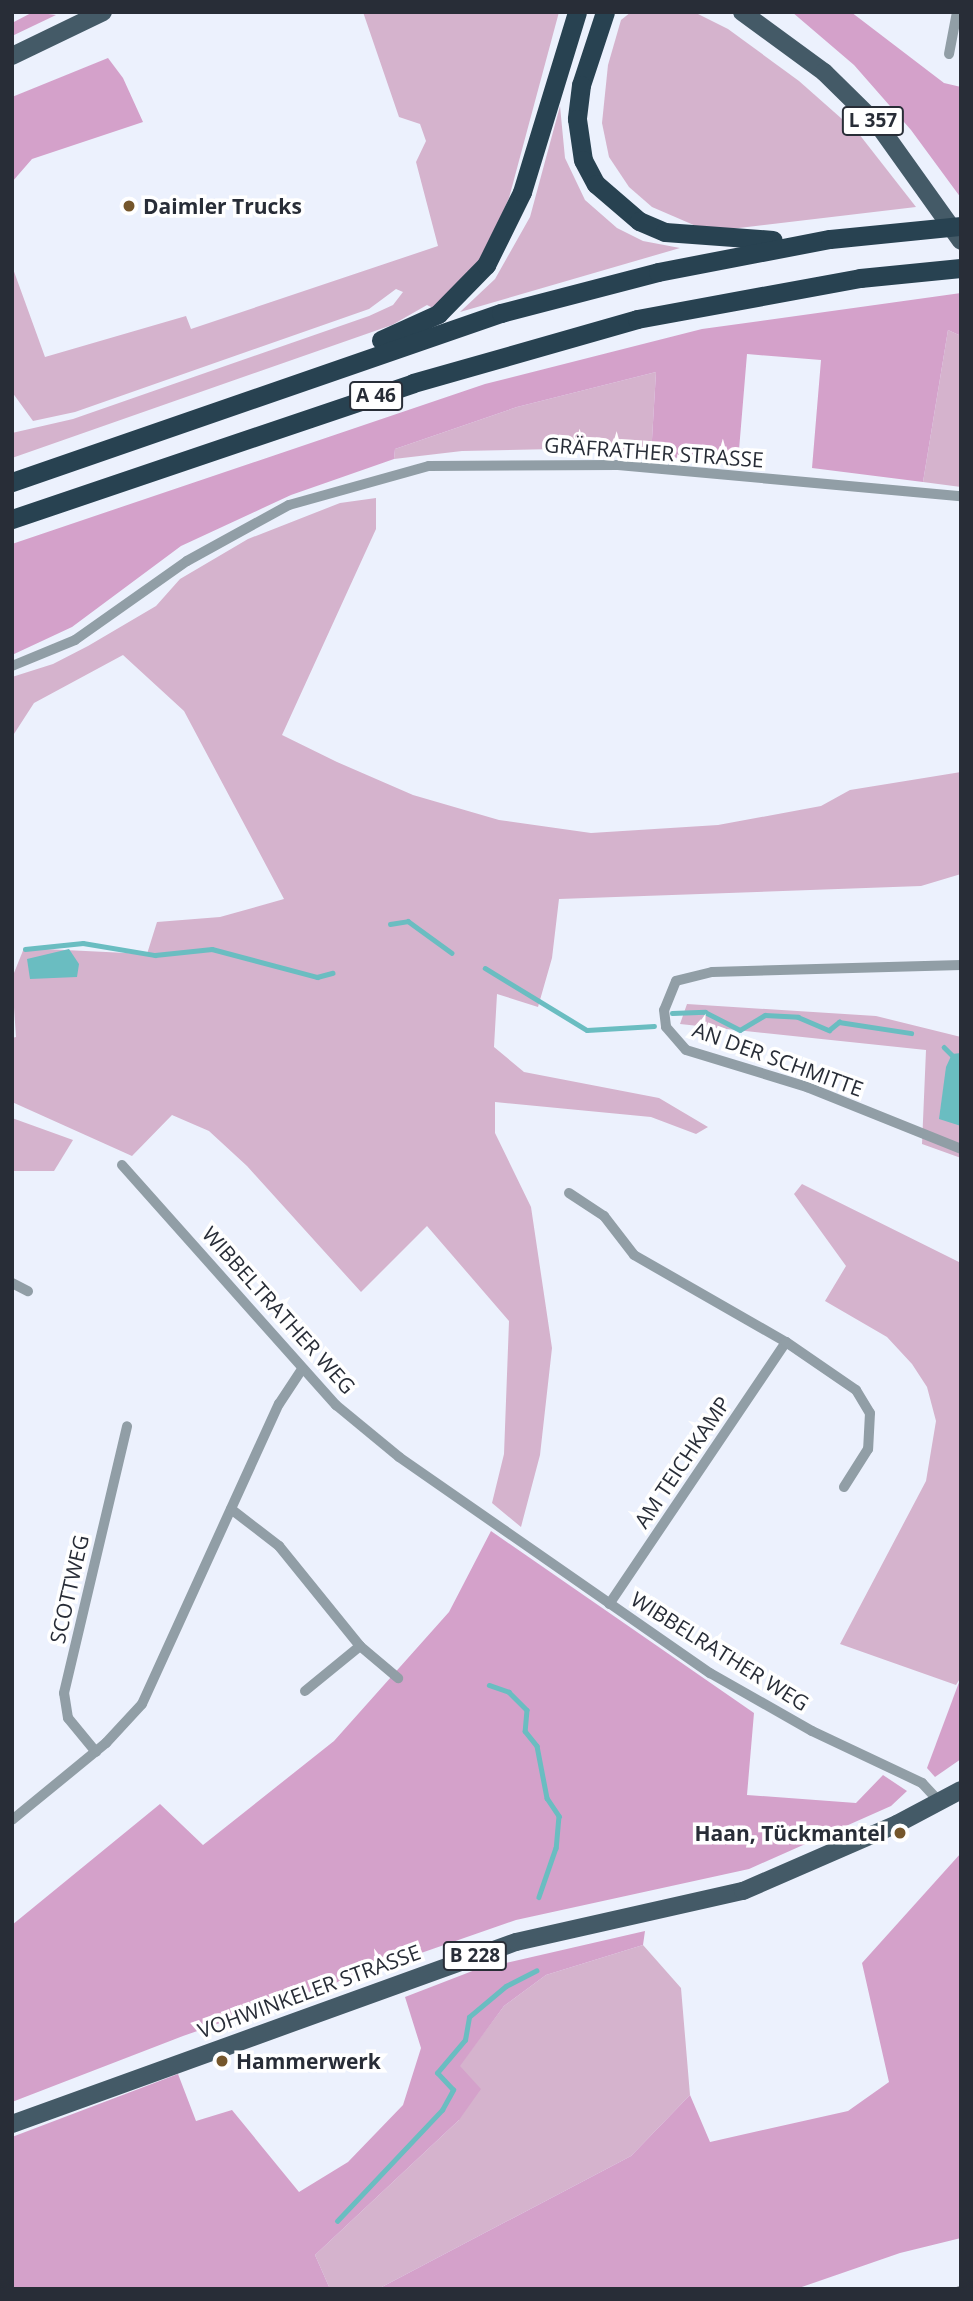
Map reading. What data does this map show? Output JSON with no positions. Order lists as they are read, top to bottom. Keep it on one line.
{"streets":{"highway":["A 46"],"main road":["L 357","B 228","VOHWINKELER STRASSE"],"street":["GRÄFRATHER STRASSE","AN DER SCHMITTE","WIBBELTRATHER WEG","AM TEICHKAMP","SCOTTWEG","WIBBELRATHER WEG"]},"crossings":[["WIBBELTRATHER WEG","WIBBELRATHER WEG"],["AM TEICHKAMP","WIBBELRATHER WEG"],["WIBBELRATHER WEG","B 228"],["WIBBELRATHER WEG","VOHWINKELER STRASSE"],["B 228","VOHWINKELER STRASSE"]],"places":["Daimler Trucks","Haan, Tückmantel","Hammerwerk"]}
